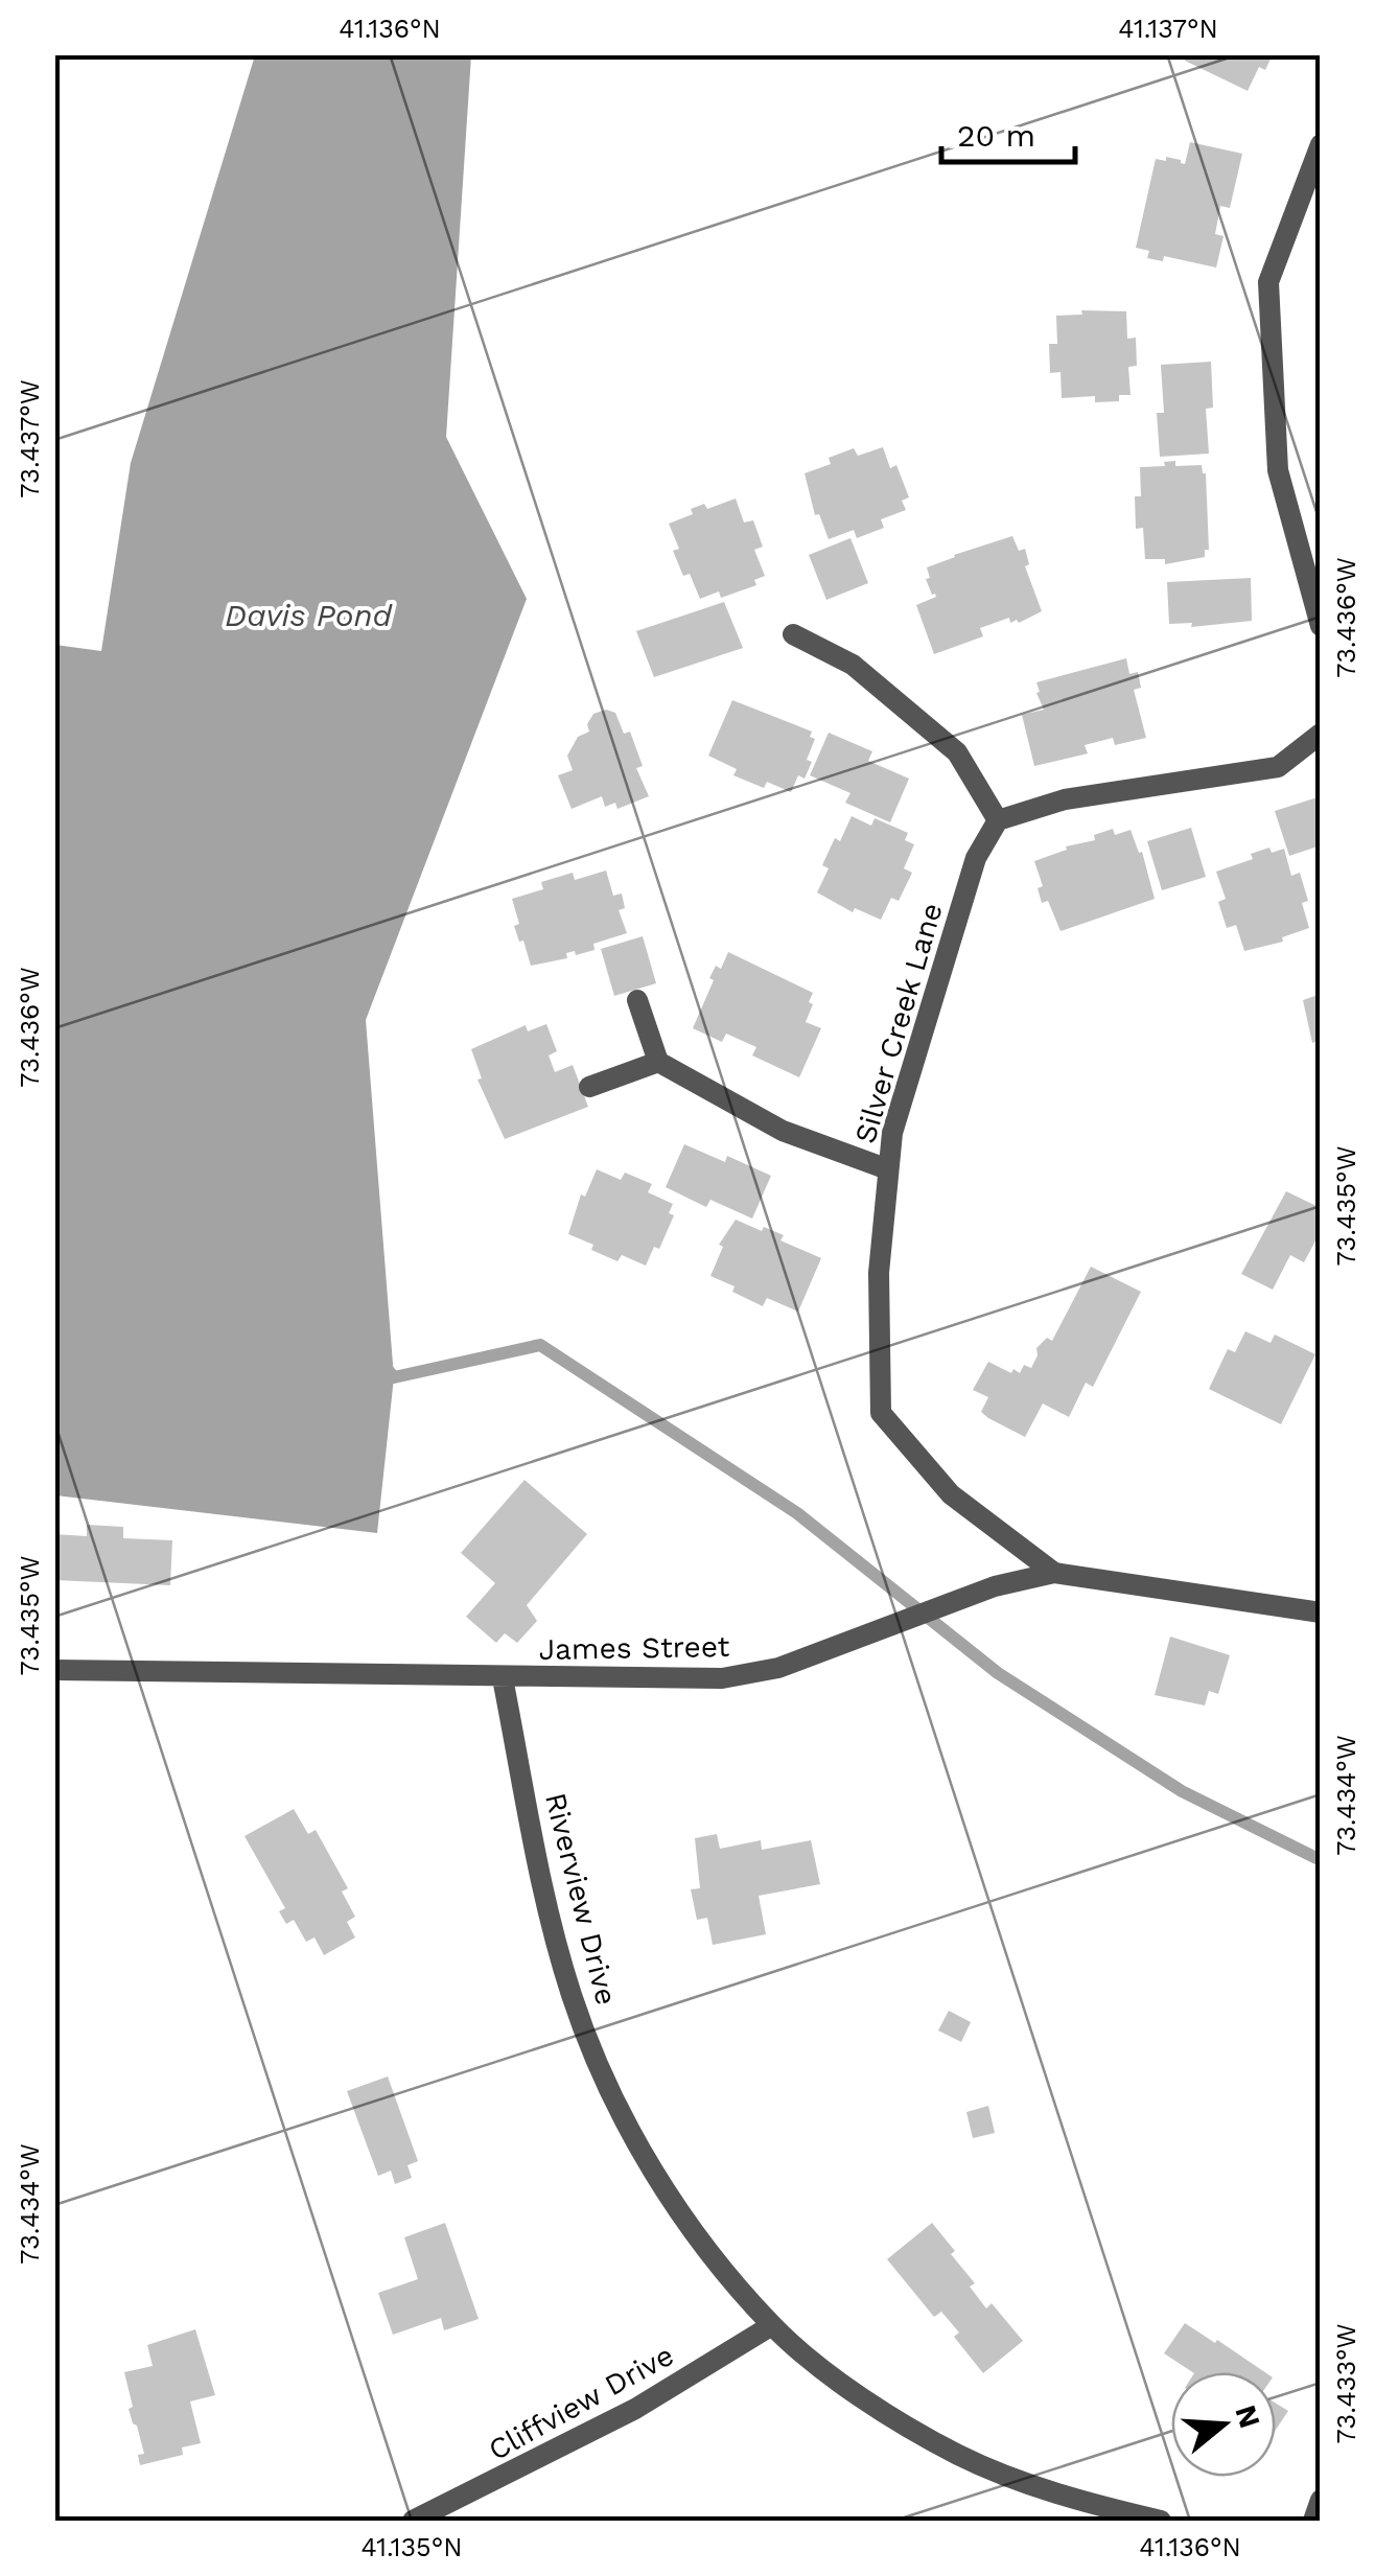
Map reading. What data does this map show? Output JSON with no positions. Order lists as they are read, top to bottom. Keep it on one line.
{"streets":{"street":["Silver Creek Lane","James Street","Riverview Drive","Cliffview Drive"]},"crossings":[["Silver Creek Lane","James Street"],["James Street","Riverview Drive"],["Riverview Drive","Cliffview Drive"]],"water":["Davis Pond"],"scale_bar":"20 m","north":"right","coordinates":["41.136°N","41.137°N","73.437°W","73.436°W","73.435°W","73.434°W","73.433°W","41.135°N"]}
